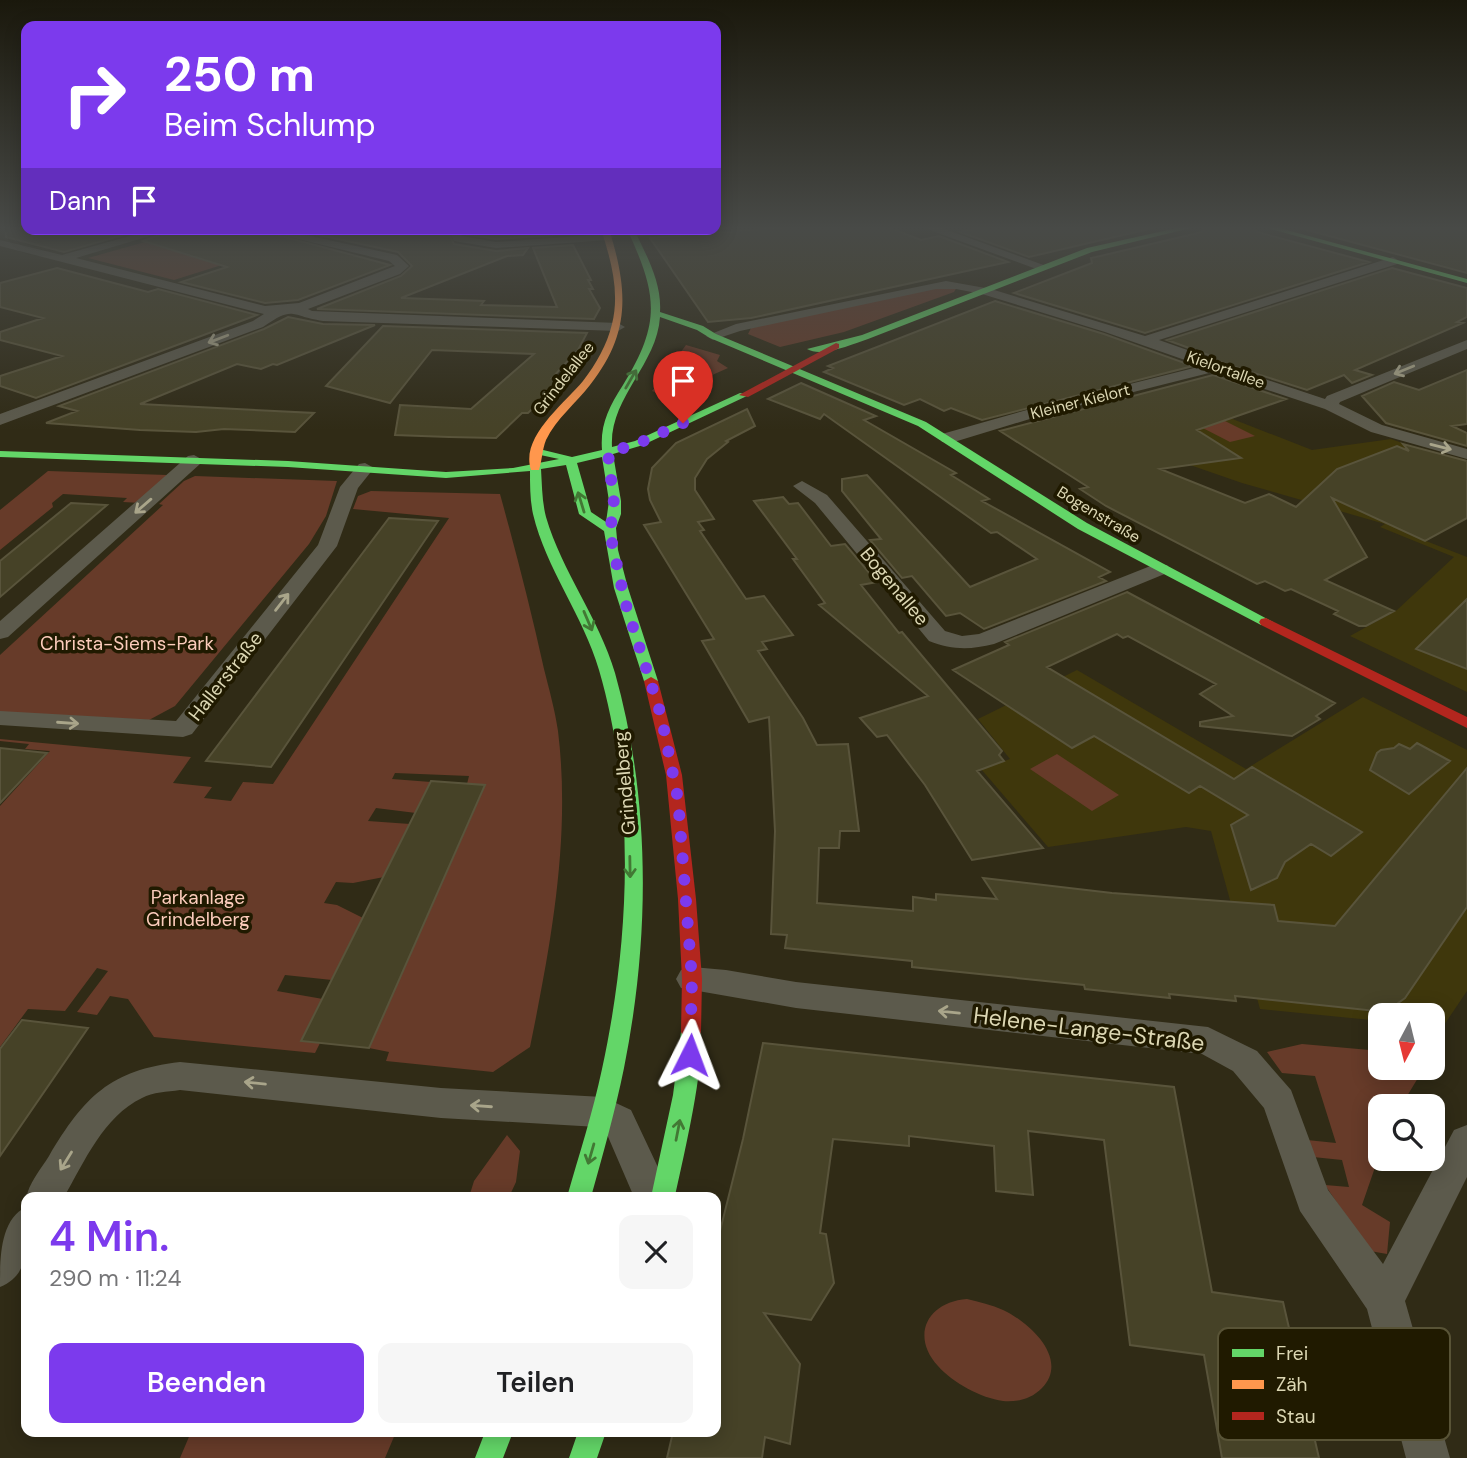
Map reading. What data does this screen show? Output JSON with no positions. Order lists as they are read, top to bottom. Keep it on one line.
{"streets":{"main road":["Grindelallee","Bogenstraße","Grindelberg"],"street":["Kielortallee","Kleiner Kielort","Bogenallee","Hallerstraße","Helene-Lange-Straße"]},"crossings":[["Kielortallee","Kleiner Kielort"],["Kielortallee","Bogenstraße"],["Grindelallee","Bogenstraße"],["Grindelallee","Grindelberg"],["Kleiner Kielort","Bogenstraße"],["Bogenstraße","Bogenallee"]],"one_way":["Helene-Lange-Straße"],"parks":["Christa-Siems-Park","Parkanlage Grindelberg"],"legend":["Frei","Zäh","Stau"],"north":"bottom","page":{"turn":["250 m","Beim Schlump"],"then":"Dann","heading":["4 Min.","290 m · 11:24"],"buttons":["Beenden","Teilen"]}}
